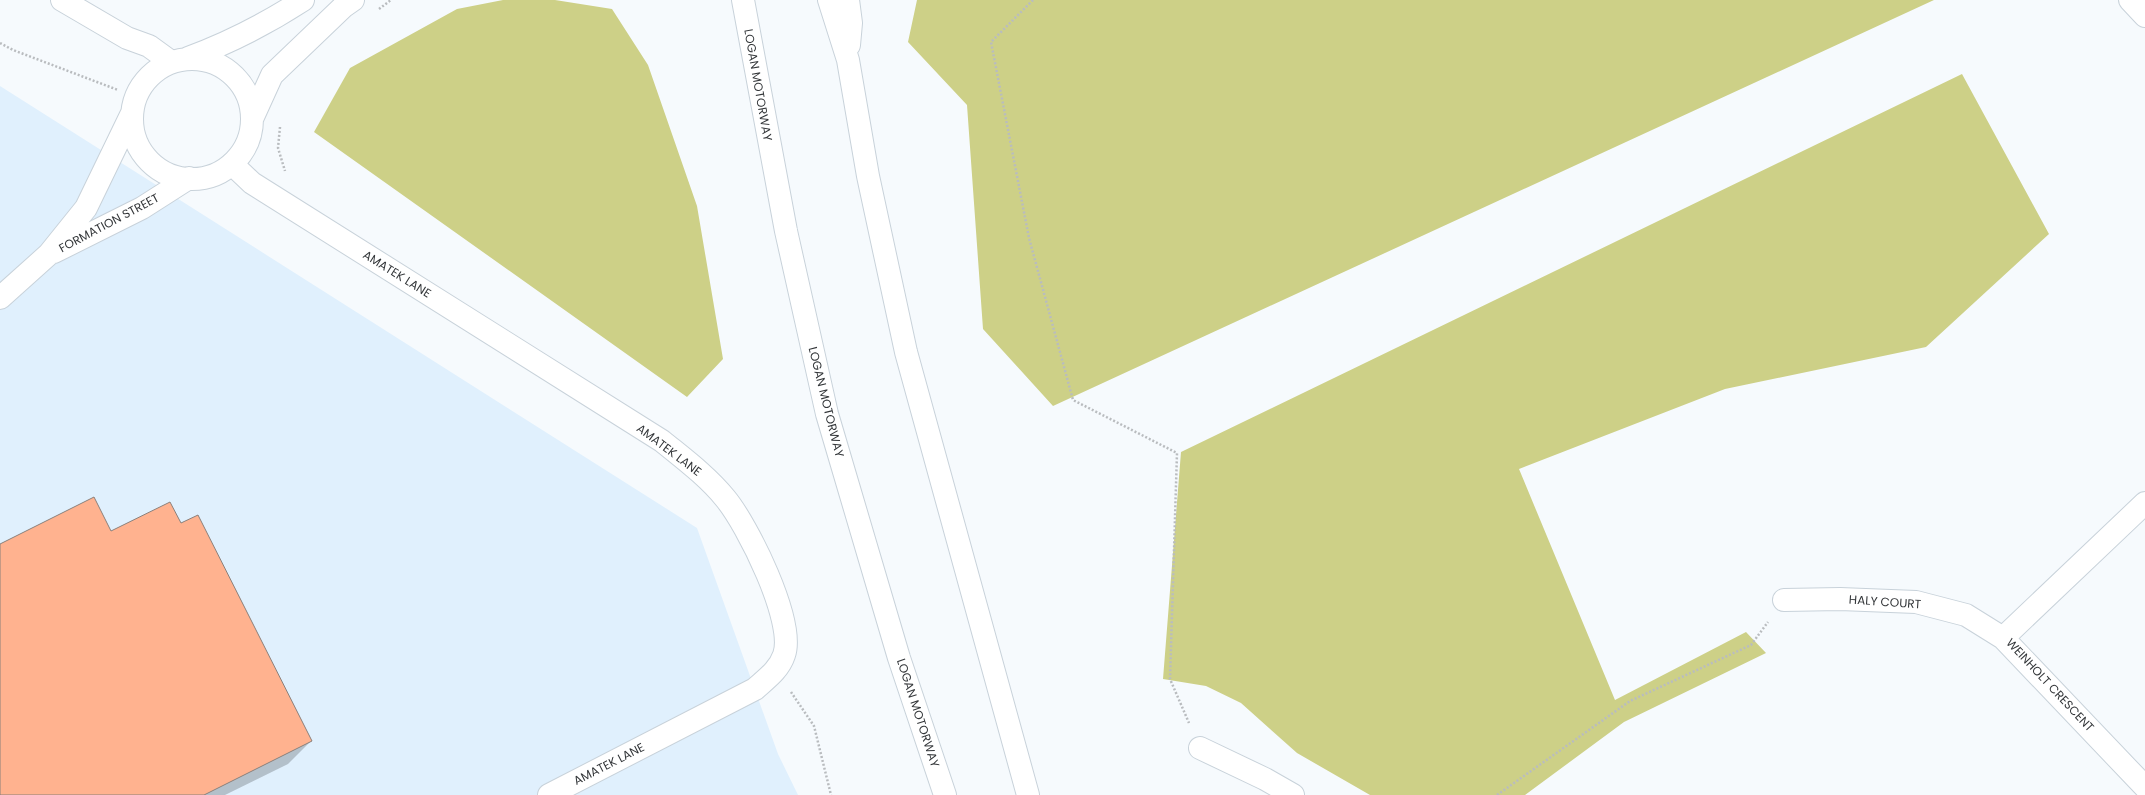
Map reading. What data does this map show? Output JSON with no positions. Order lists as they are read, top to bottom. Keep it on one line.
{"streets":{"main road":["LOGAN MOTORWAY","FORMATION STREET","AMATEK LANE","HALY COURT","WEINHOLT CRESCENT"]},"crossings":[["FORMATION STREET","AMATEK LANE"],["HALY COURT","WEINHOLT CRESCENT"]]}
